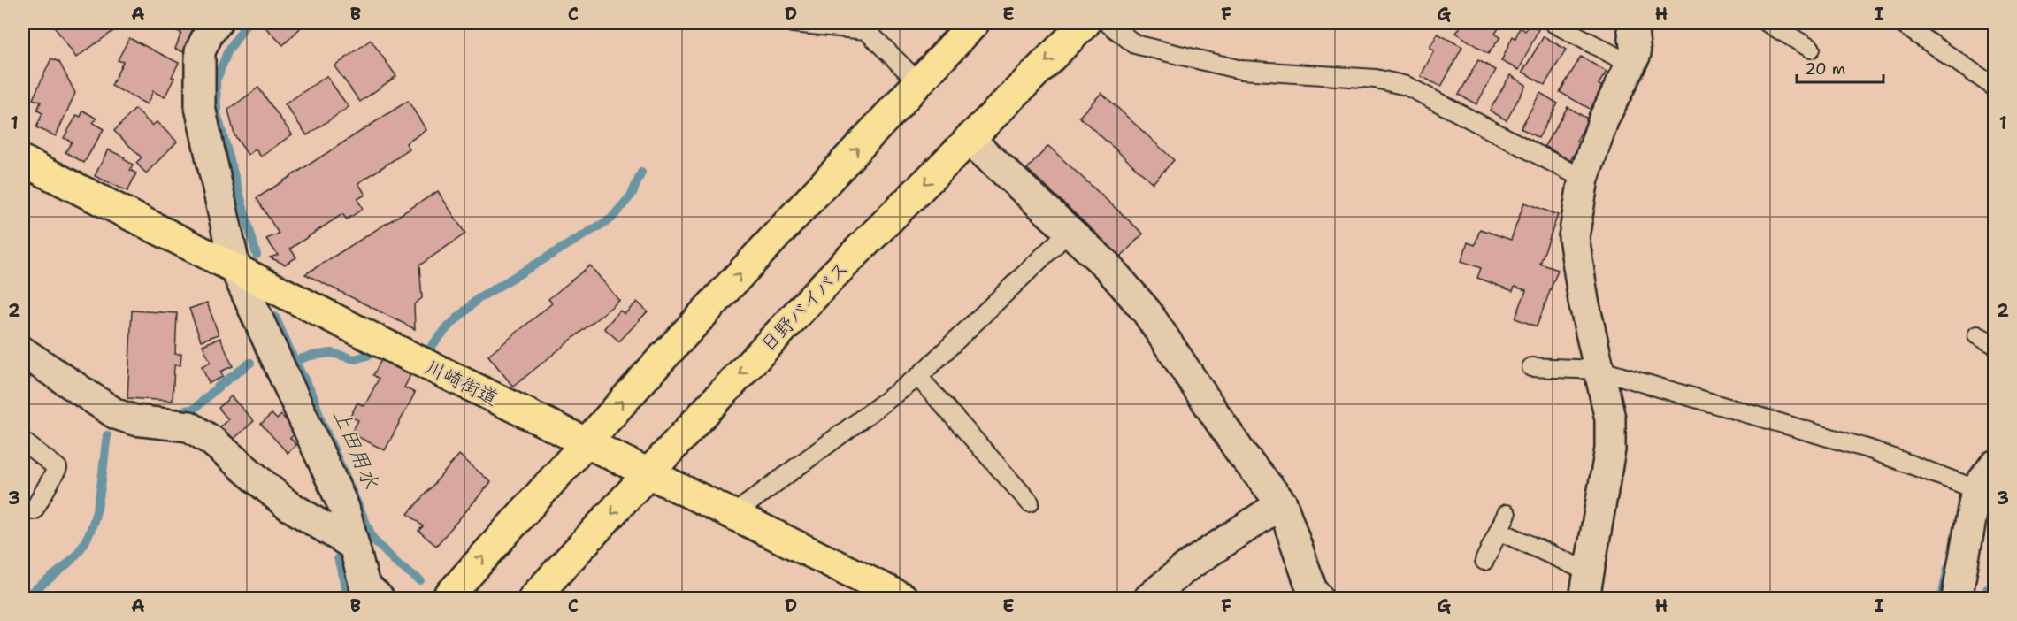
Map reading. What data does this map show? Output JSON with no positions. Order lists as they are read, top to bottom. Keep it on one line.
{"streets":{"main road":["日野バイパス","川崎街道"]},"crossings":[["日野バイパス","川崎街道"]],"water":["上田用水"],"scale_bar":"20 m","grid":{"columns":["A","B","C","D","E","F","G","H","I"],"rows":["1","2","3"]}}
